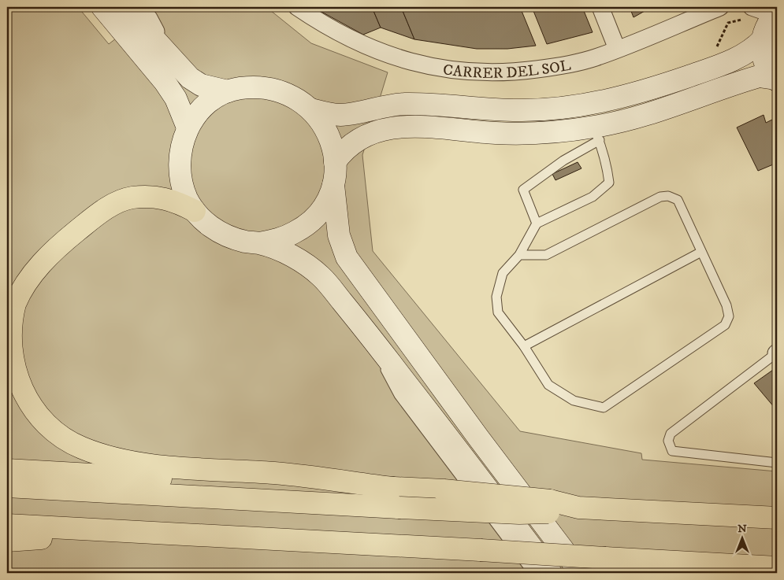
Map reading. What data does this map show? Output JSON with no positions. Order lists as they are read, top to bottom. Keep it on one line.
{"streets":{"street":["CARRER DEL SOL"]},"north":"top"}
